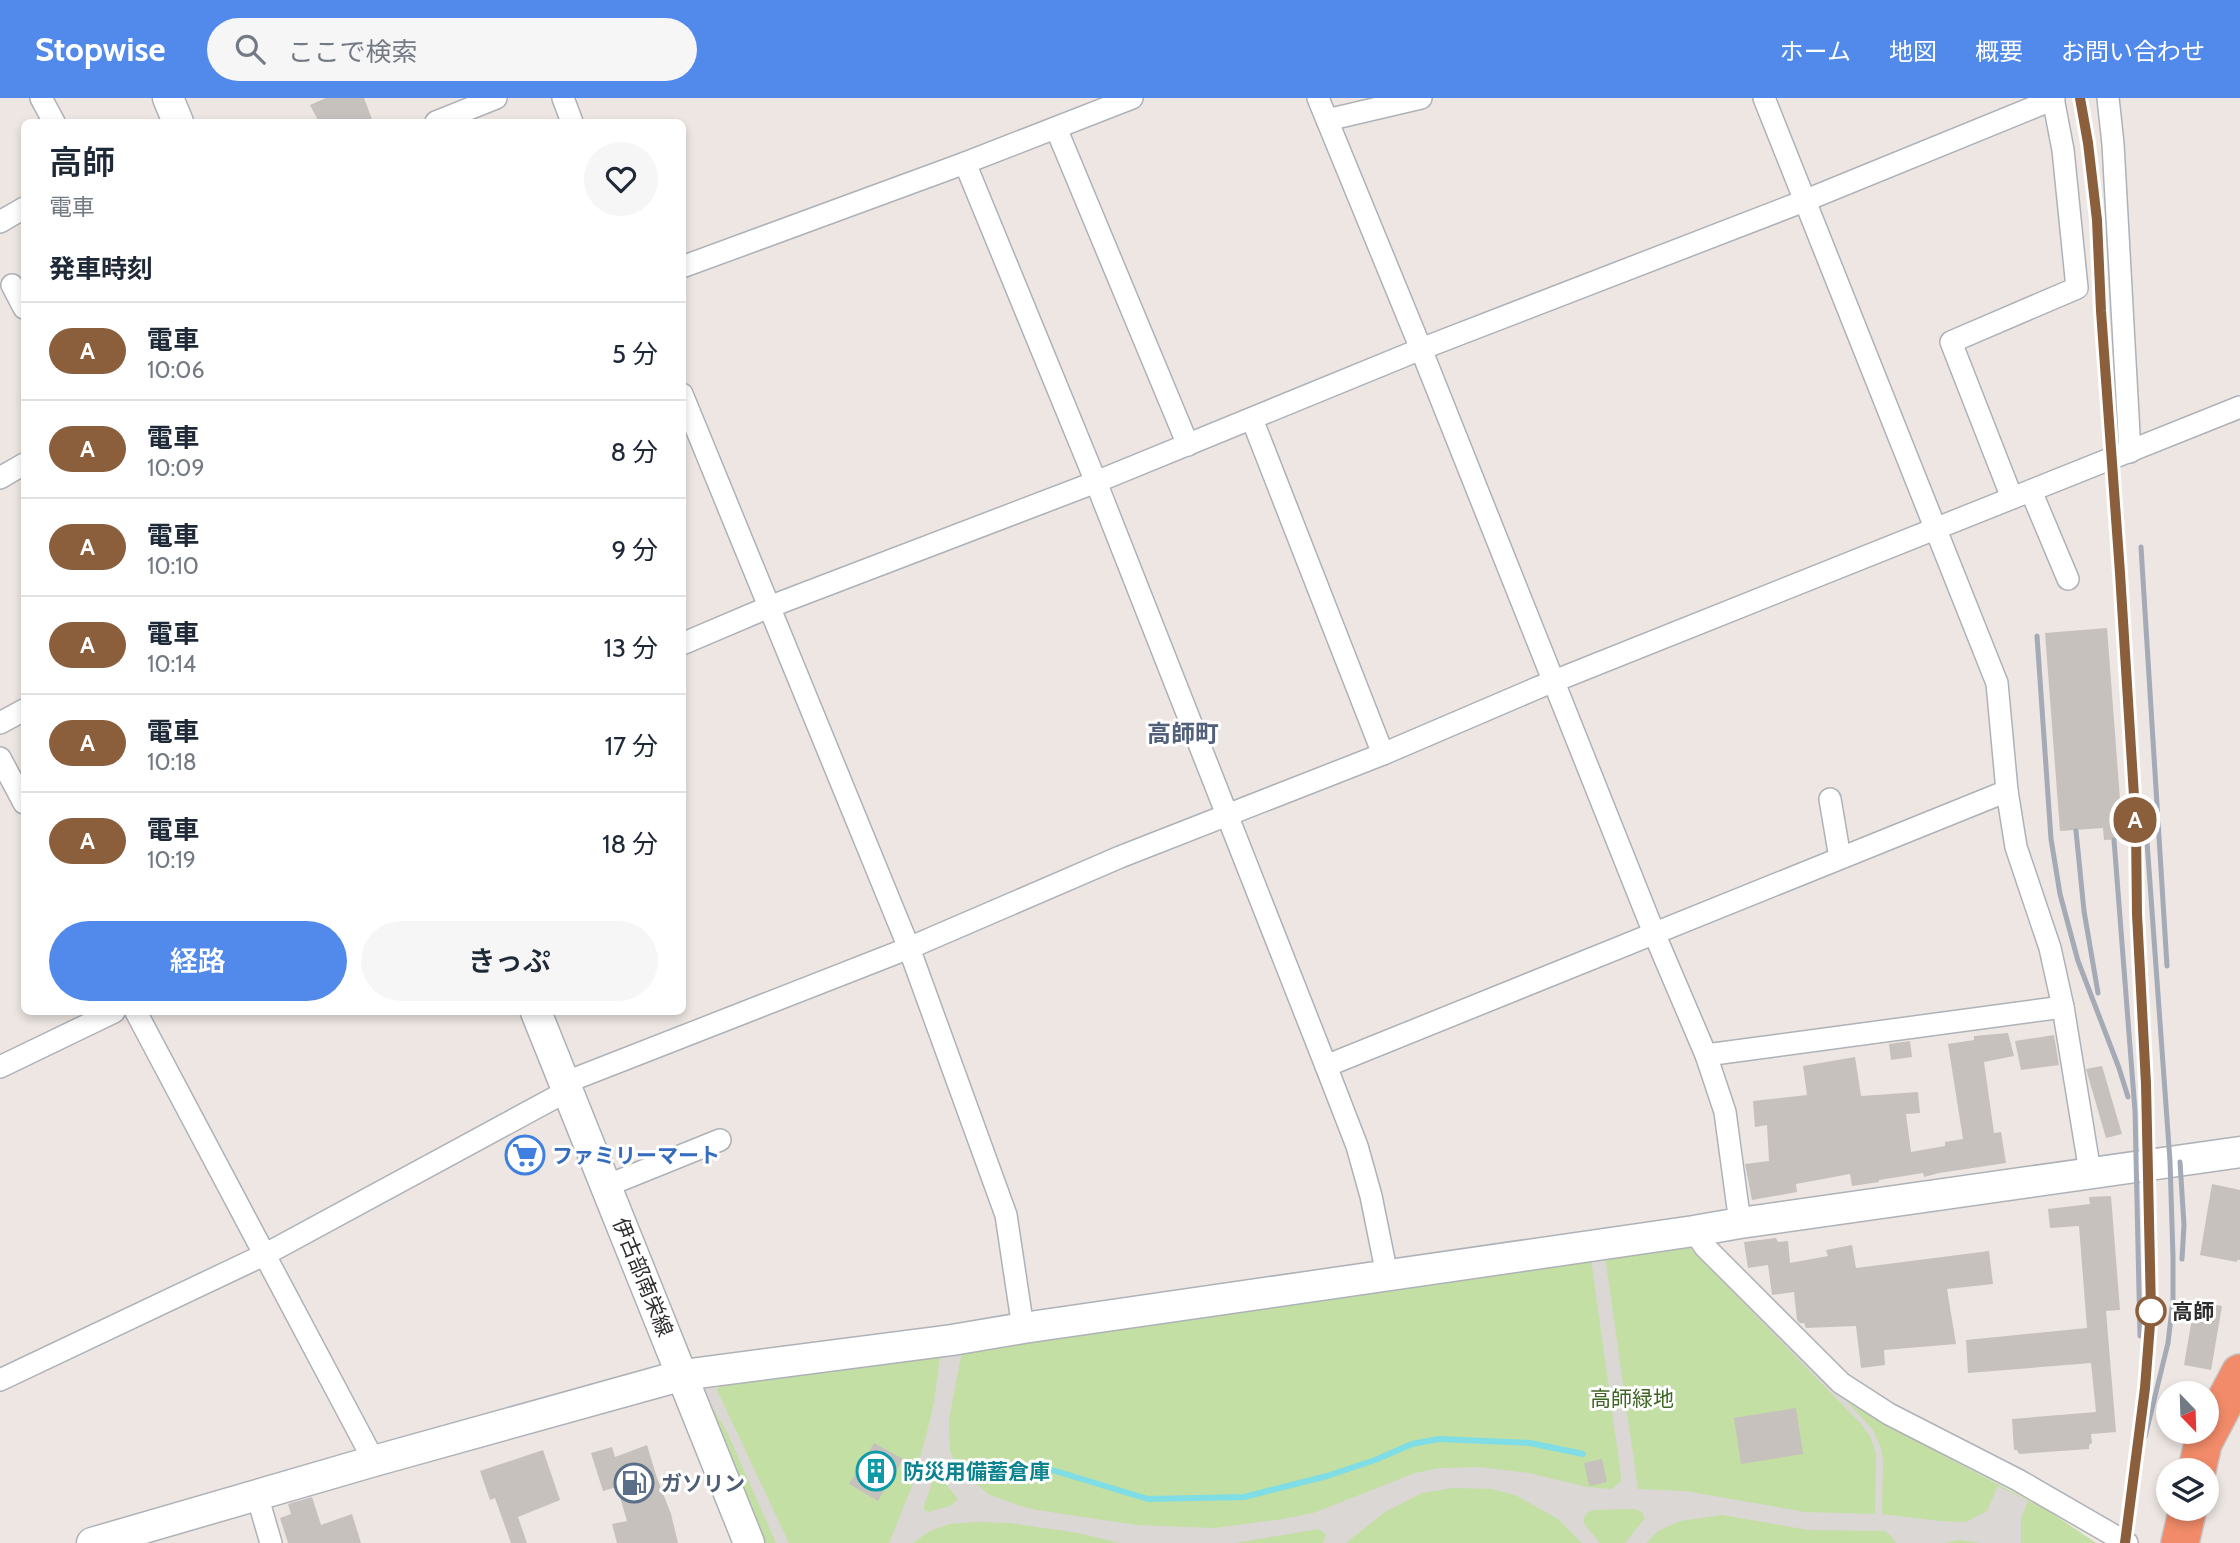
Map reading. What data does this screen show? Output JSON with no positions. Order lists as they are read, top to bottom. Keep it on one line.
{"streets":{"street":["伊古部南栄線"]},"districts":["高師町"],"parks":["高師緑地"],"places":{"supermarket":["ファミリーマート"],"other":["高師"],"building":["防災用備蓄倉庫"],"fuel station":["ガソリン"]},"north":"bottom right","page":{"header":"Stopwise","search":"ここで検索","nav":["ホーム","地図","概要","お問い合わせ"],"on_map":"A","heading":[["高師","電車"],"発車時刻"],"list":[{"mark":"A","name":"電車","note":"10:06","value":"5 分"},{"mark":"A","name":"電車","note":"10:09","value":"8 分"},{"mark":"A","name":"電車","note":"10:10","value":"9 分"},{"mark":"A","name":"電車","note":"10:14","value":"13 分"},{"mark":"A","name":"電車","note":"10:18","value":"17 分"},{"mark":"A","name":"電車","note":"10:19","value":"18 分"}],"buttons":["経路","きっぷ"]}}
